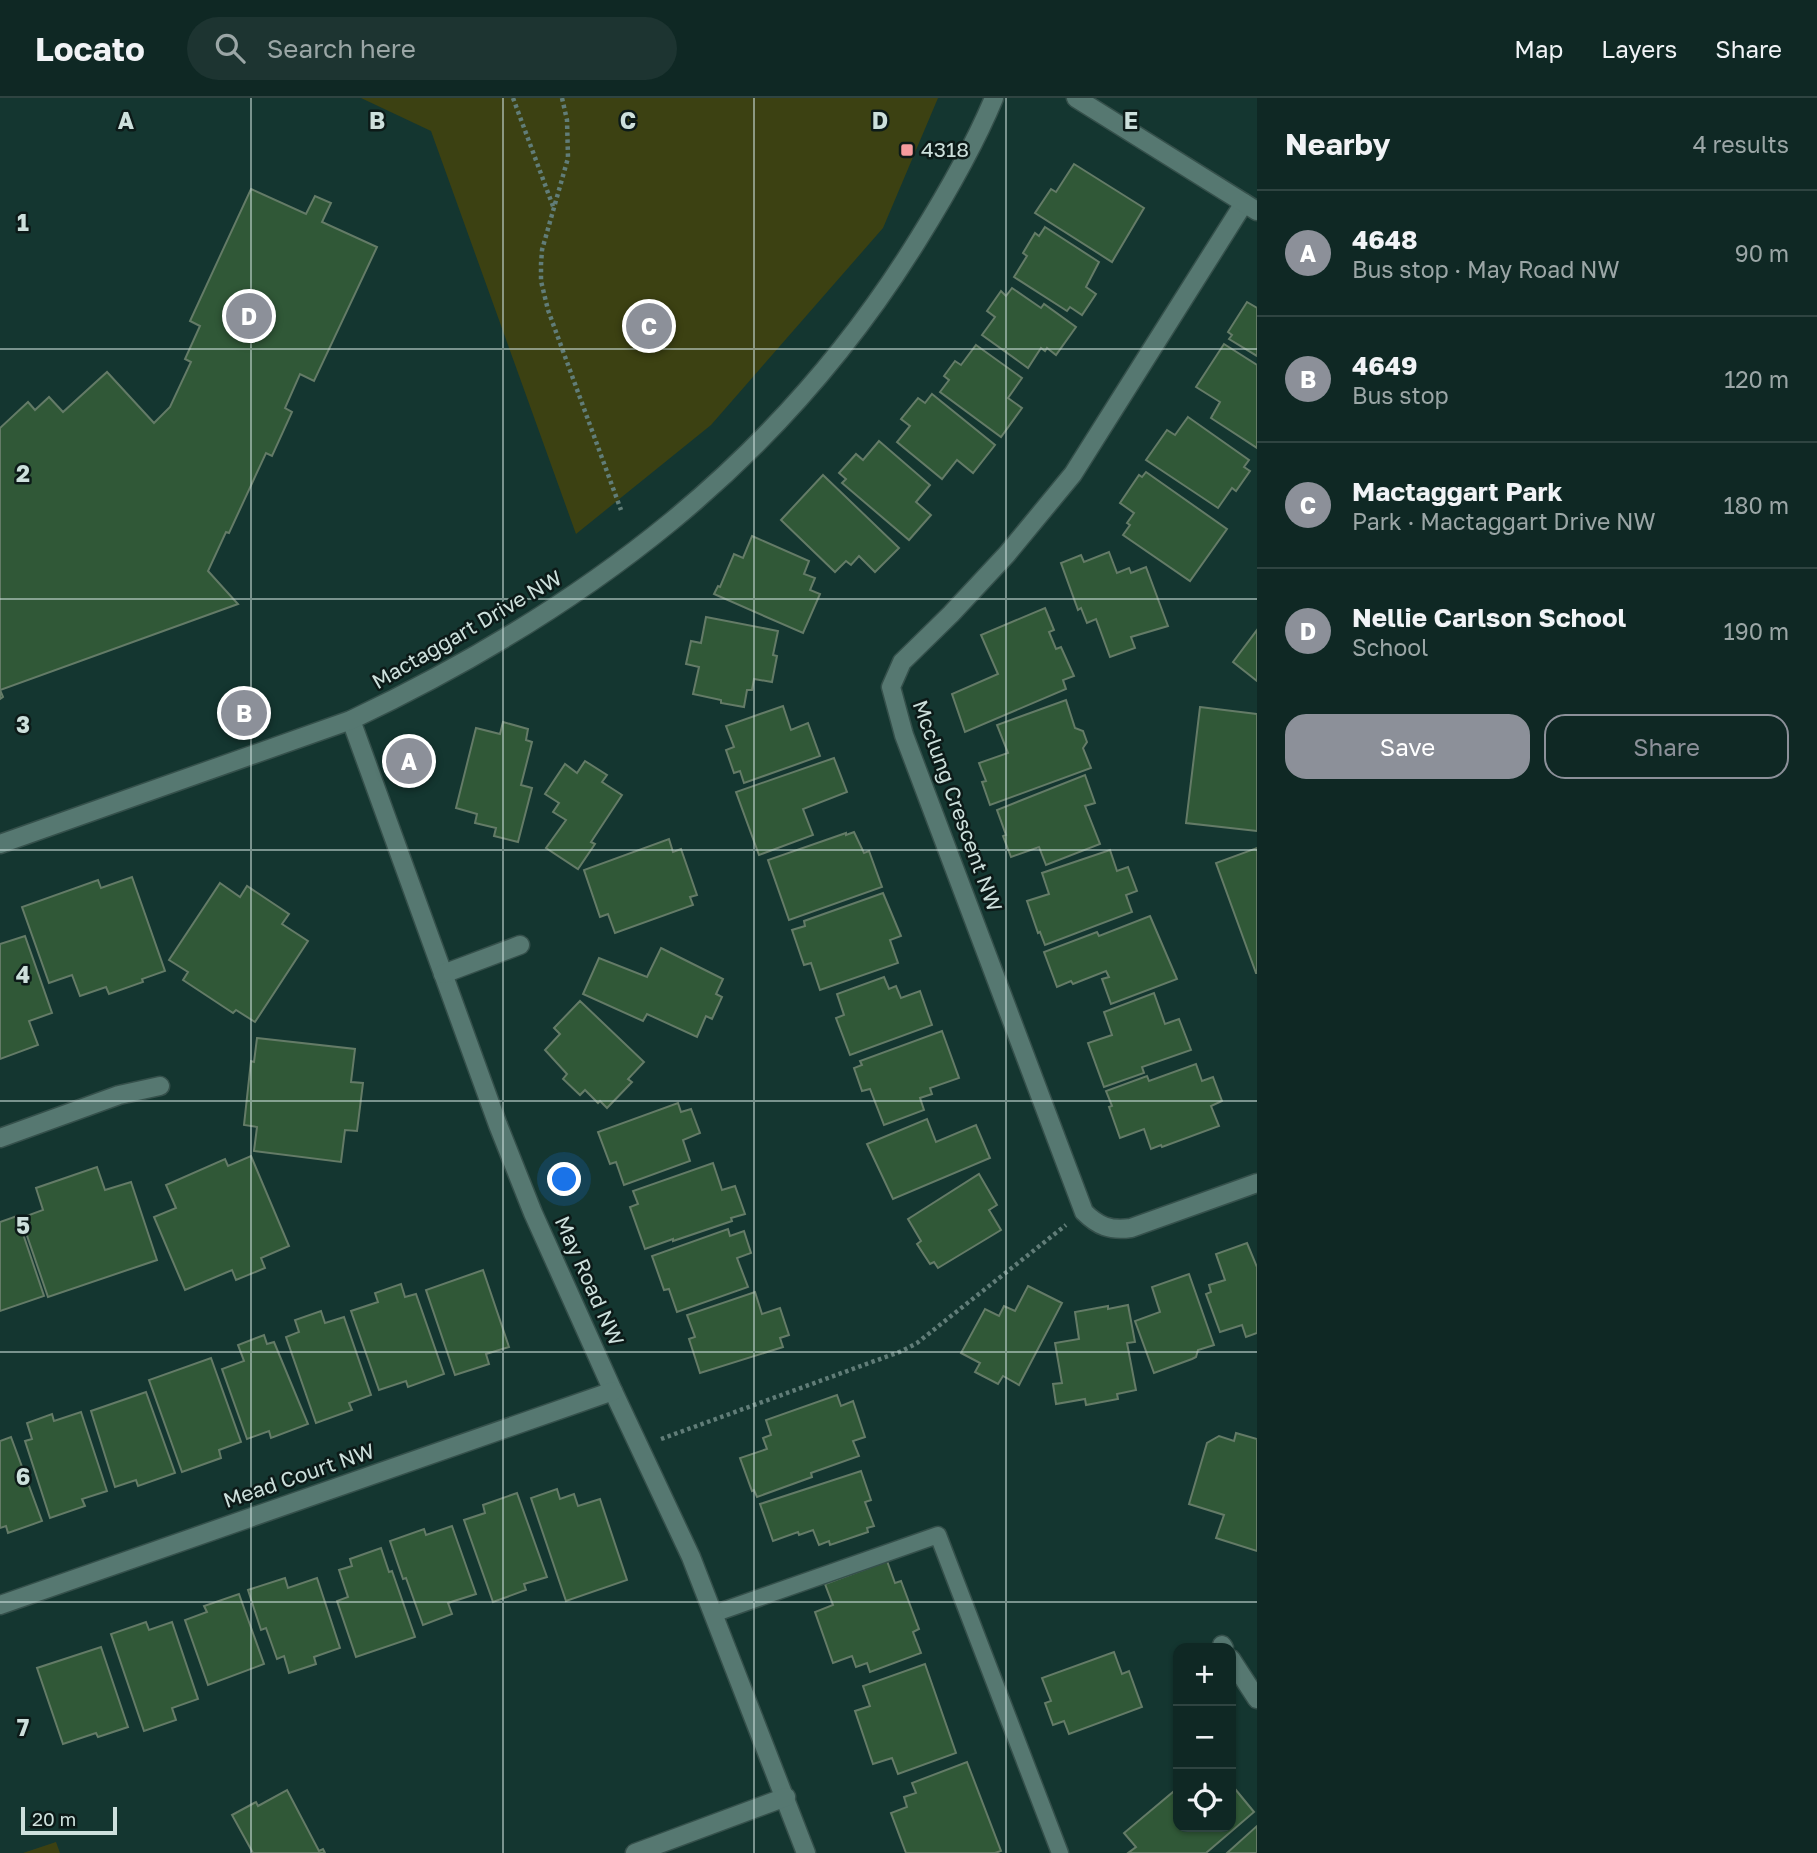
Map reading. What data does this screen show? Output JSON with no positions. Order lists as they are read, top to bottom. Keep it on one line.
{"streets":{"street":["Mactaggart Drive NW","Mcclung Crescent NW","May Road NW","Mead Court NW"]},"crossings":[["Mactaggart Drive NW","May Road NW"],["May Road NW","Mead Court NW"]],"places":{"transit":["4318"]},"scale_bar":"20 m","page":{"header":"Locato","search":"Search here","nav":["Map","Layers","Share"],"heading":["Nearby","4 results"],"list":[{"mark":"A","name":"4648","note":"Bus stop · May Road NW","value":"90 m"},{"mark":"B","name":"4649","note":"Bus stop","value":"120 m"},{"mark":"C","name":"Mactaggart Park","note":"Park · Mactaggart Drive NW","value":"180 m"},{"mark":"D","name":"Nellie Carlson School","note":"School","value":"190 m"}],"pins":["D","C","B","A"],"buttons":["Save","Share"],"map_buttons":["+","−"],"scale":"20 m"},"grid":{"columns":["A","B","C","D","E"],"rows":["1","2","3","4","5","6","7"]}}
